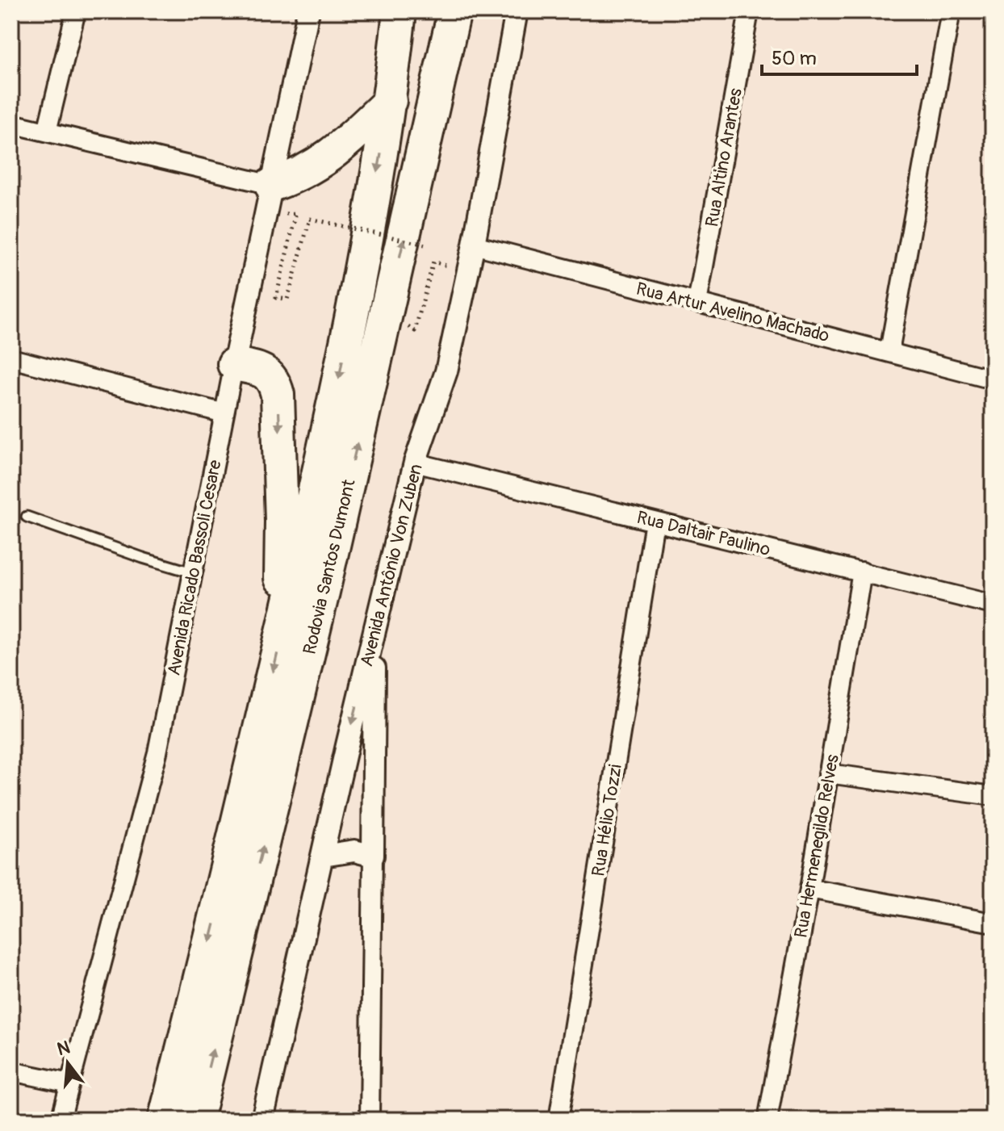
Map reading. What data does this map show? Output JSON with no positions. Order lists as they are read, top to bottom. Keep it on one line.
{"streets":{"highway":["Rodovia Santos Dumont"],"street":["Rua Altino Arantes","Rua Artur Avelino Machado","Rua Daltair Paulino","Avenida Antônio Von Zuben","Avenida Ricado Bassoli Cesare","Rua Hélio Tozzi","Rua Hermenegildo Relves"]},"crossings":[["Rua Altino Arantes","Rua Artur Avelino Machado"],["Rua Artur Avelino Machado","Avenida Antônio Von Zuben"],["Rua Daltair Paulino","Avenida Antônio Von Zuben"],["Rua Daltair Paulino","Rua Hélio Tozzi"],["Rua Daltair Paulino","Rua Hermenegildo Relves"]],"scale_bar":"50 m","north":"top"}
